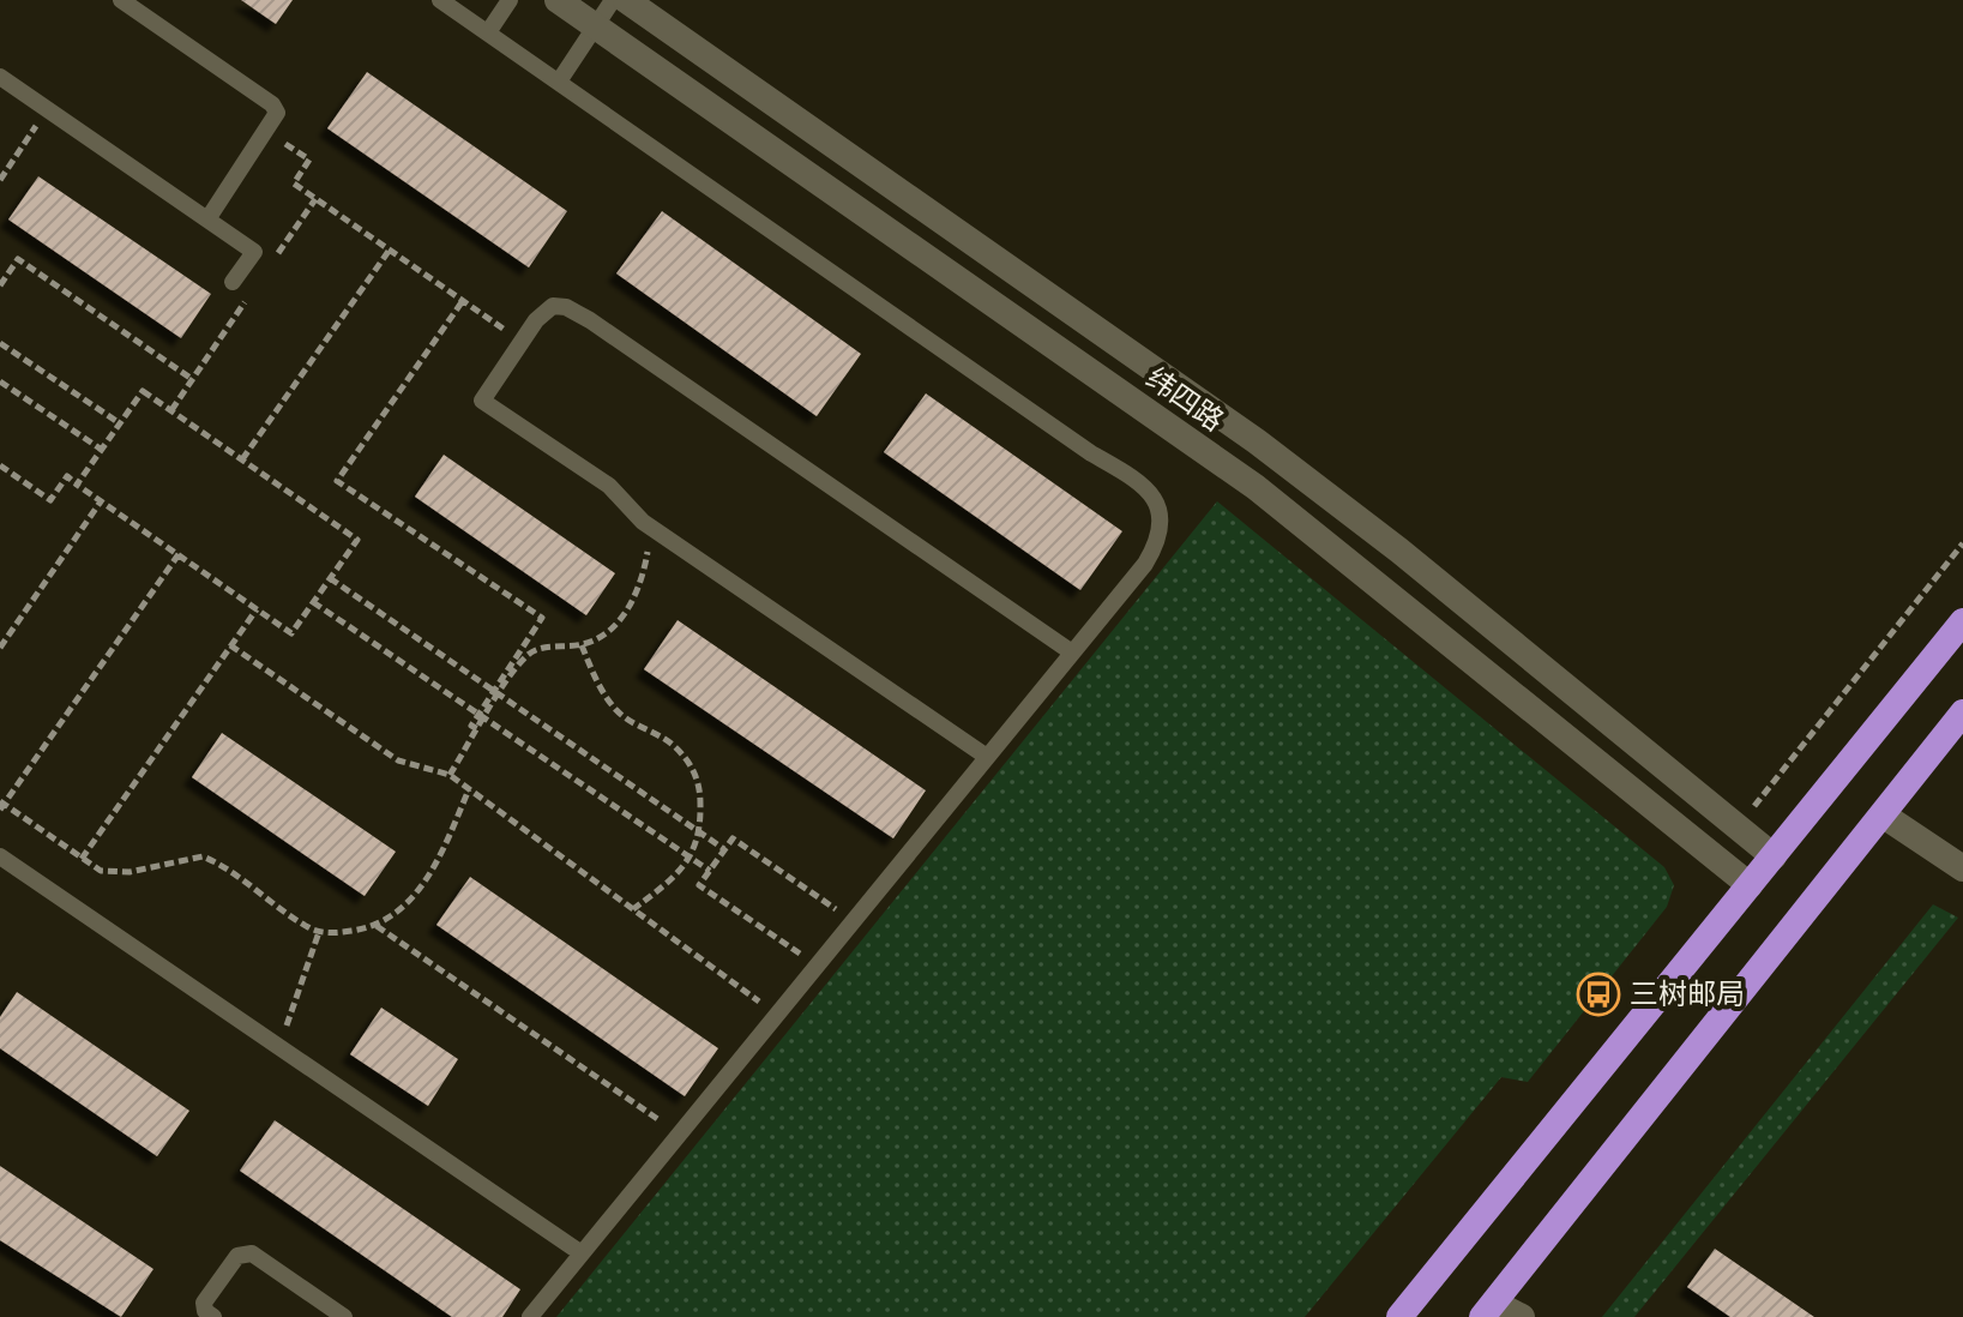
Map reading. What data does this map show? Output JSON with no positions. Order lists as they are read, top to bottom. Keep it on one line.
{"streets":{"street":["纬四路"]},"places":{"bus stop":["三树邮局"]}}
